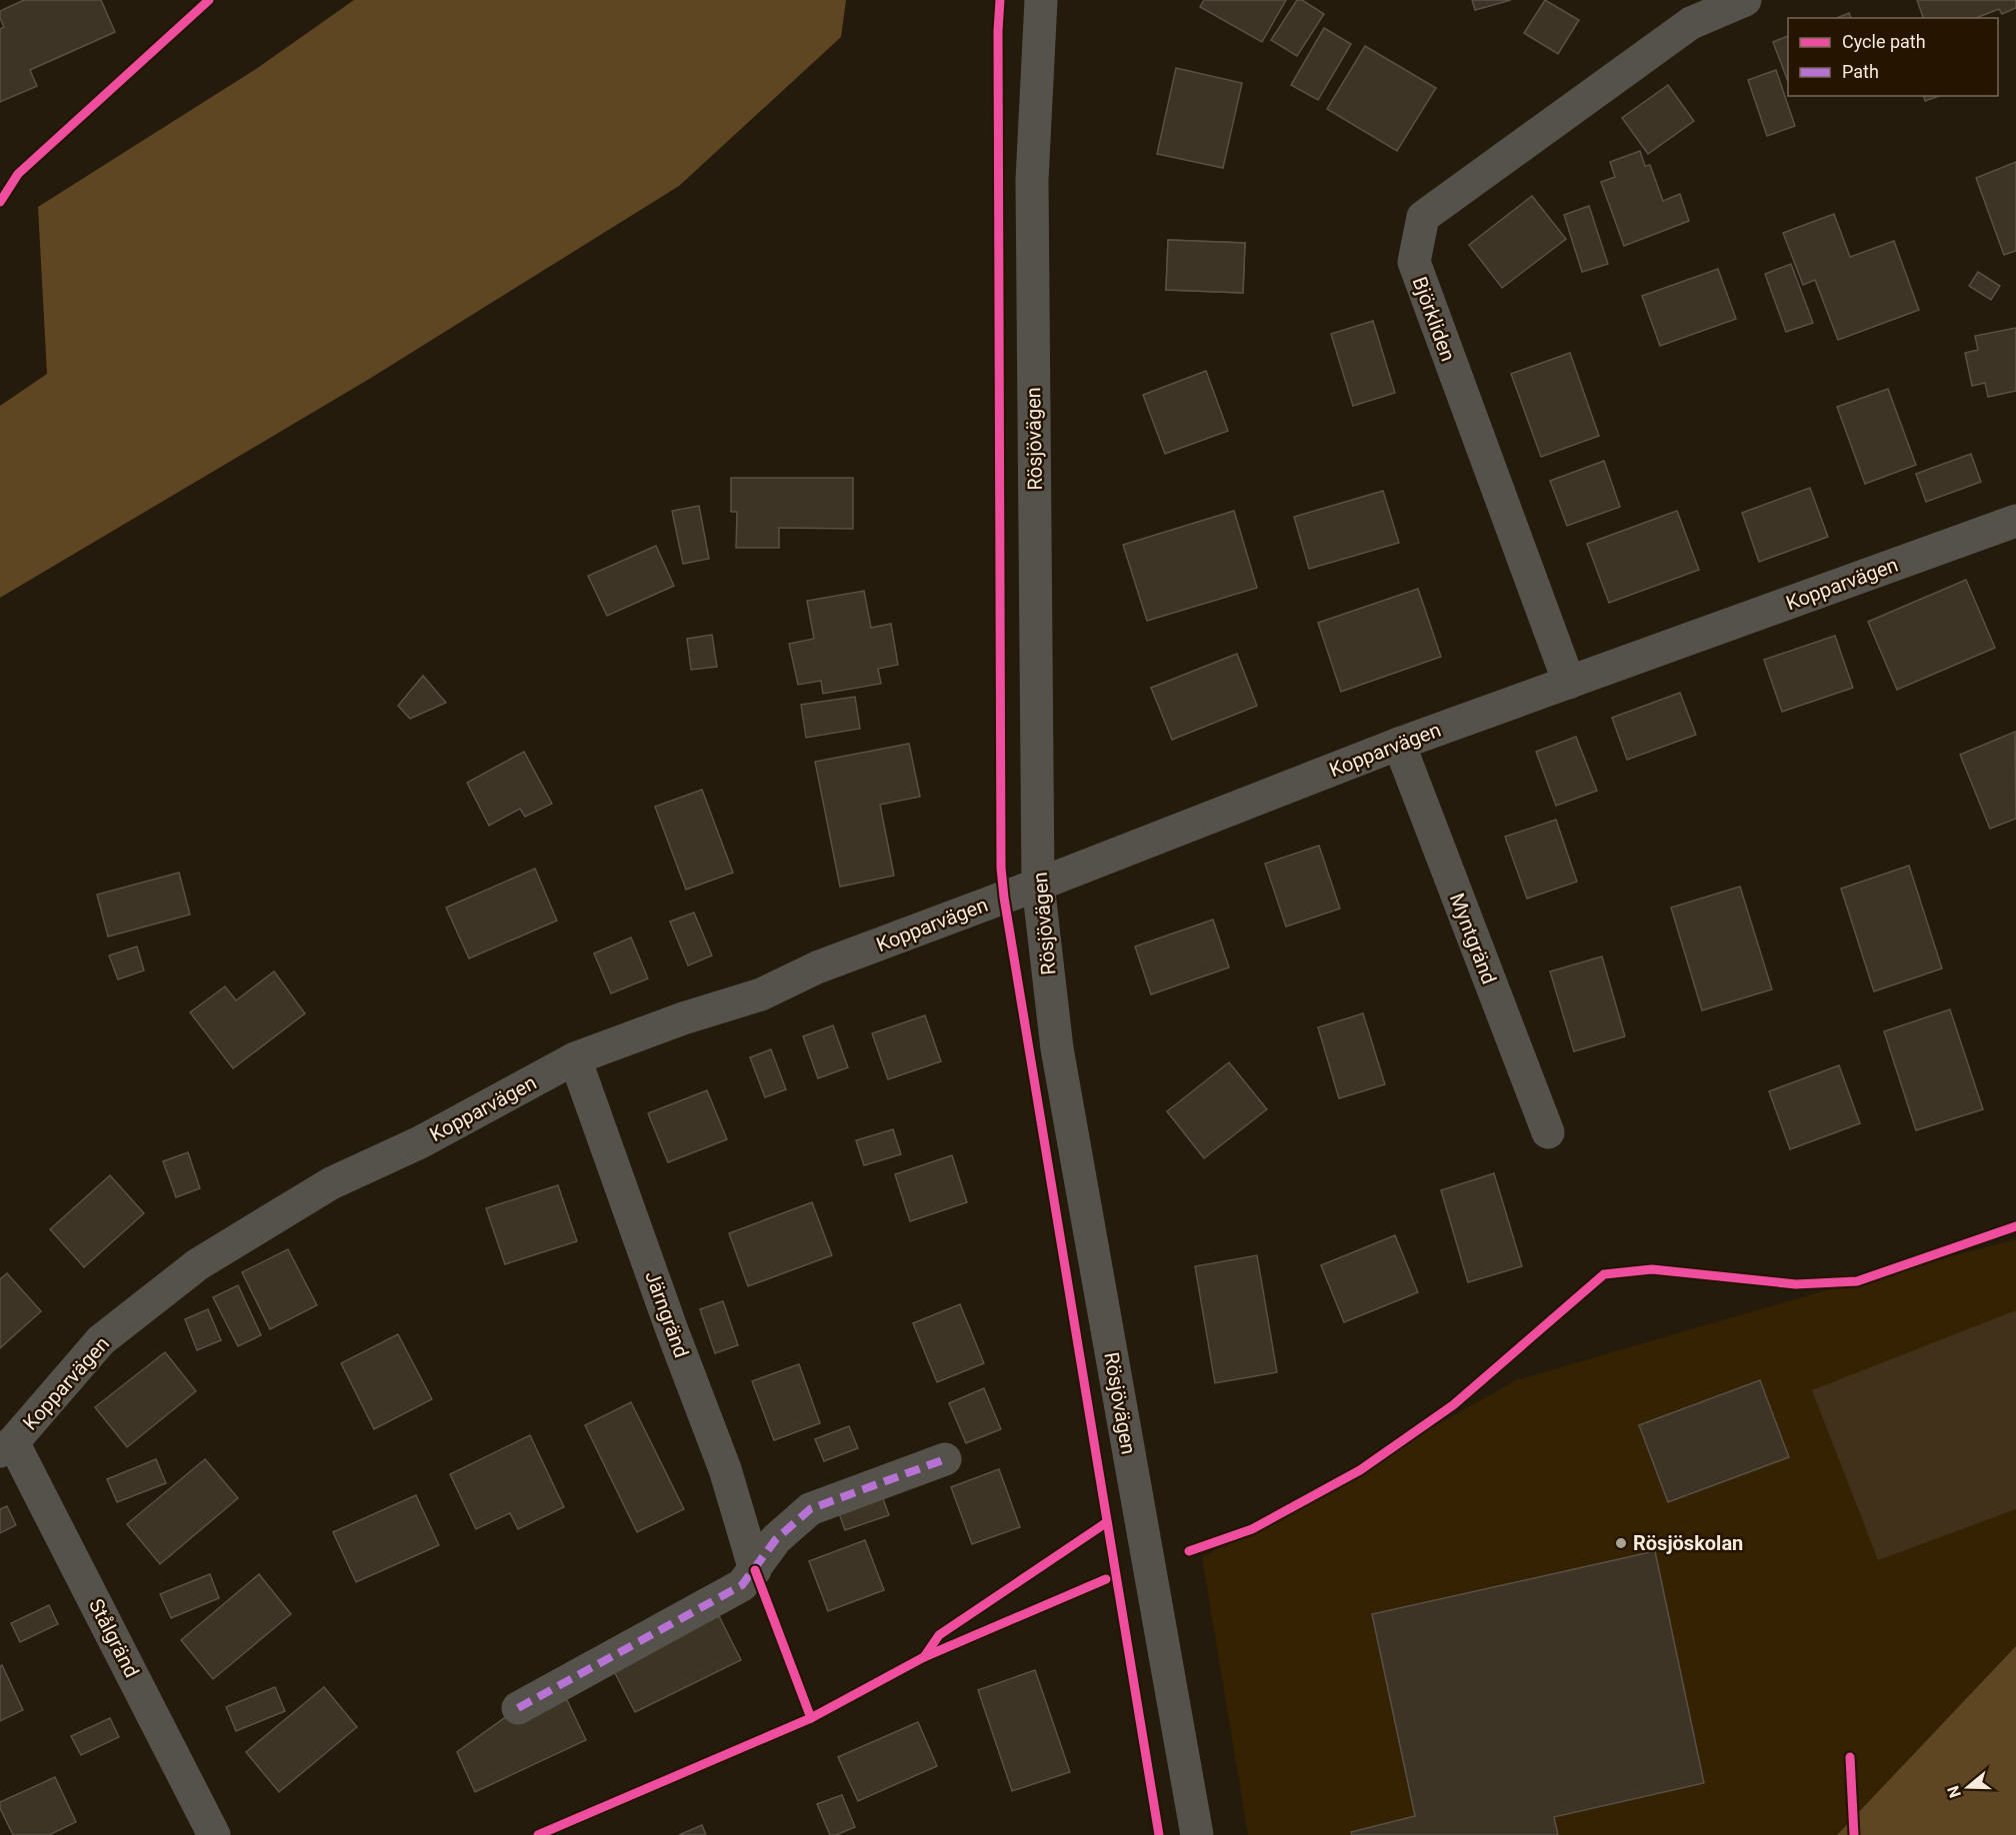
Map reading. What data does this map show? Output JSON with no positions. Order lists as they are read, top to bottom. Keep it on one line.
{"streets":{"street":["Björkliden","Rösjövägen","Kopparvägen","Myntgränd","Järngränd","Stålgränd"]},"crossings":[["Björkliden","Kopparvägen"],["Rösjövägen","Kopparvägen"],["Kopparvägen","Myntgränd"],["Kopparvägen","Järngränd"],["Kopparvägen","Stålgränd"]],"places":["Rösjöskolan"],"legend":["Cycle path","Path"],"north":"left"}
